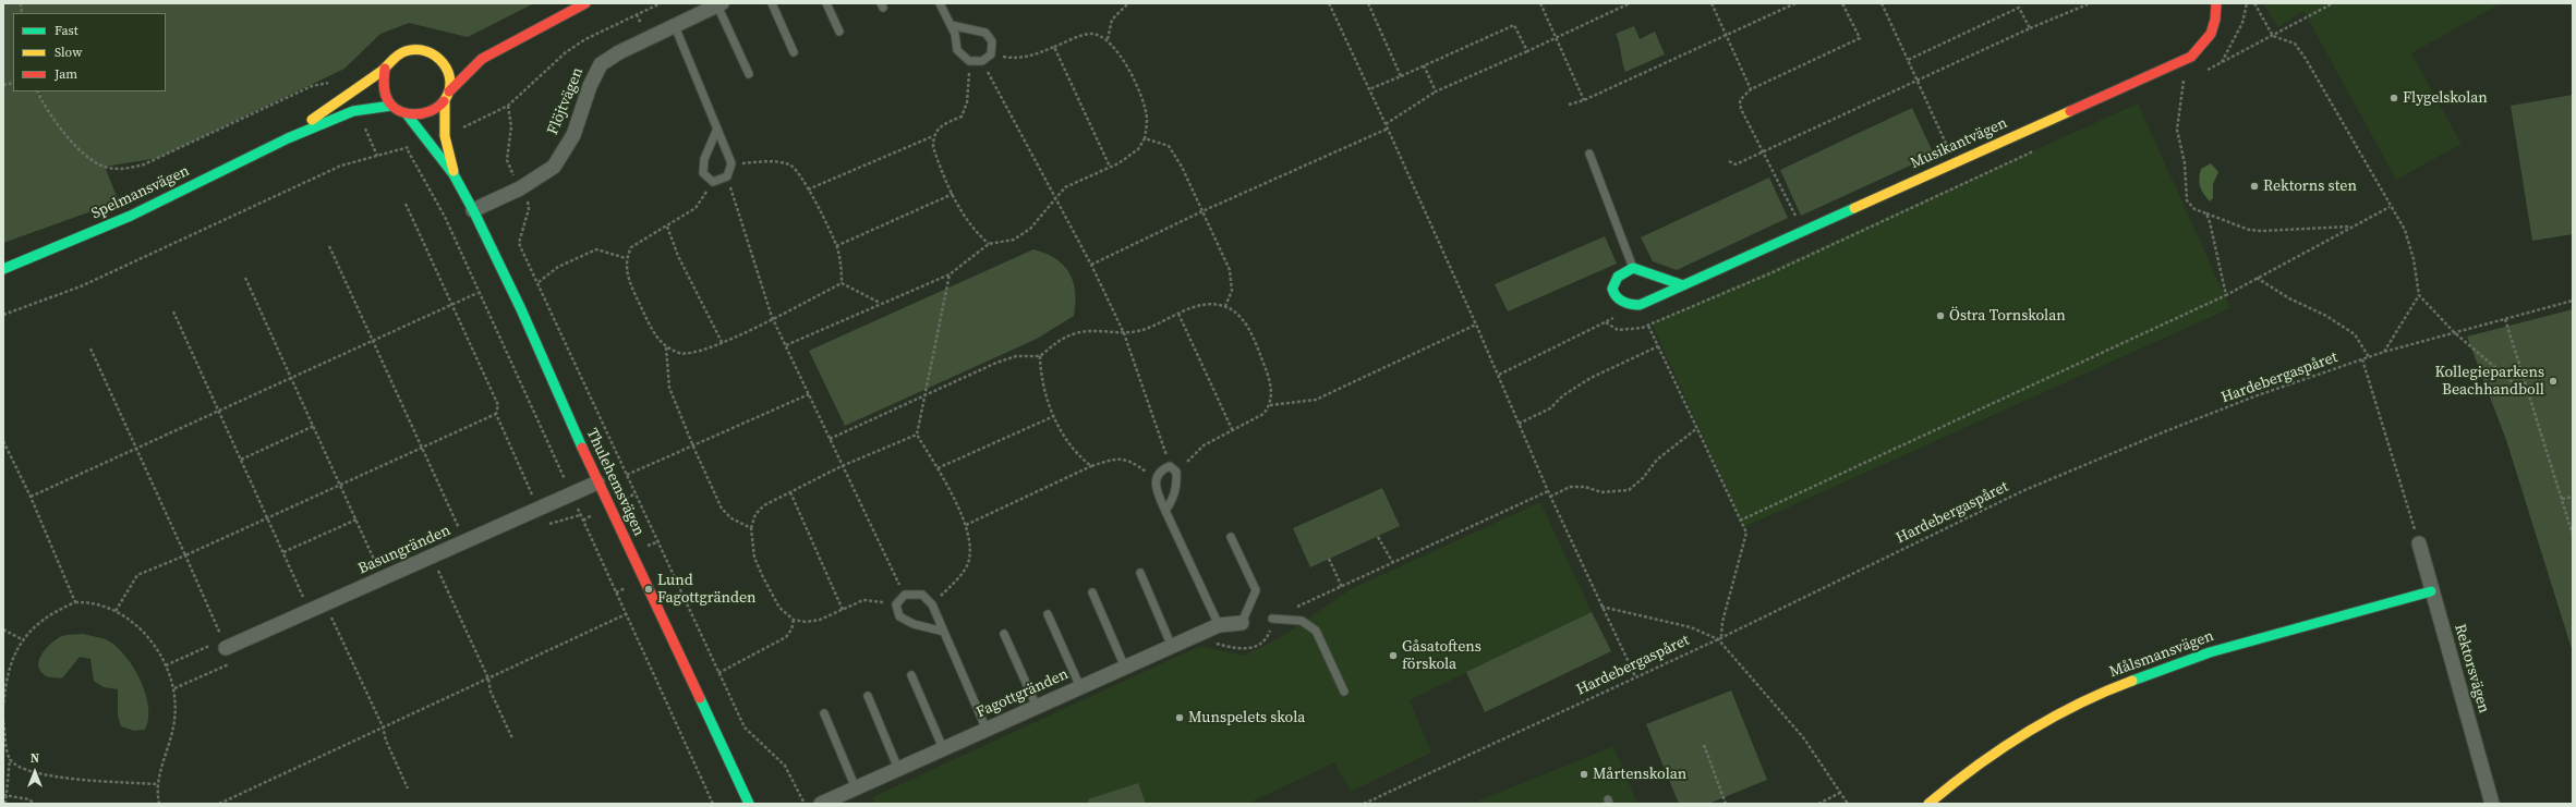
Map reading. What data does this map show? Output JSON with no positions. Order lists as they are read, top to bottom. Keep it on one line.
{"streets":{"street":["Flöjtvägen","Musikantvägen","Spelmansvägen","Thulehemsvägen","Basungränden","Målsmansvägen","Rektorsvägen","Fagottgränden"],"path":["Hardebergaspåret"]},"crossings":[["Flöjtvägen","Thulehemsvägen"],["Spelmansvägen","Thulehemsvägen"],["Thulehemsvägen","Basungränden"],["Målsmansvägen","Rektorsvägen"]],"places":["Flygelskolan","Rektorns sten","Östra Tornskolan","Kollegieparkens Beachhandboll","Lund Fagottgränden","Gåsatoftens förskola","Munspelets skola","Mårtenskolan"],"legend":["Fast","Slow","Jam"],"north":"top"}
